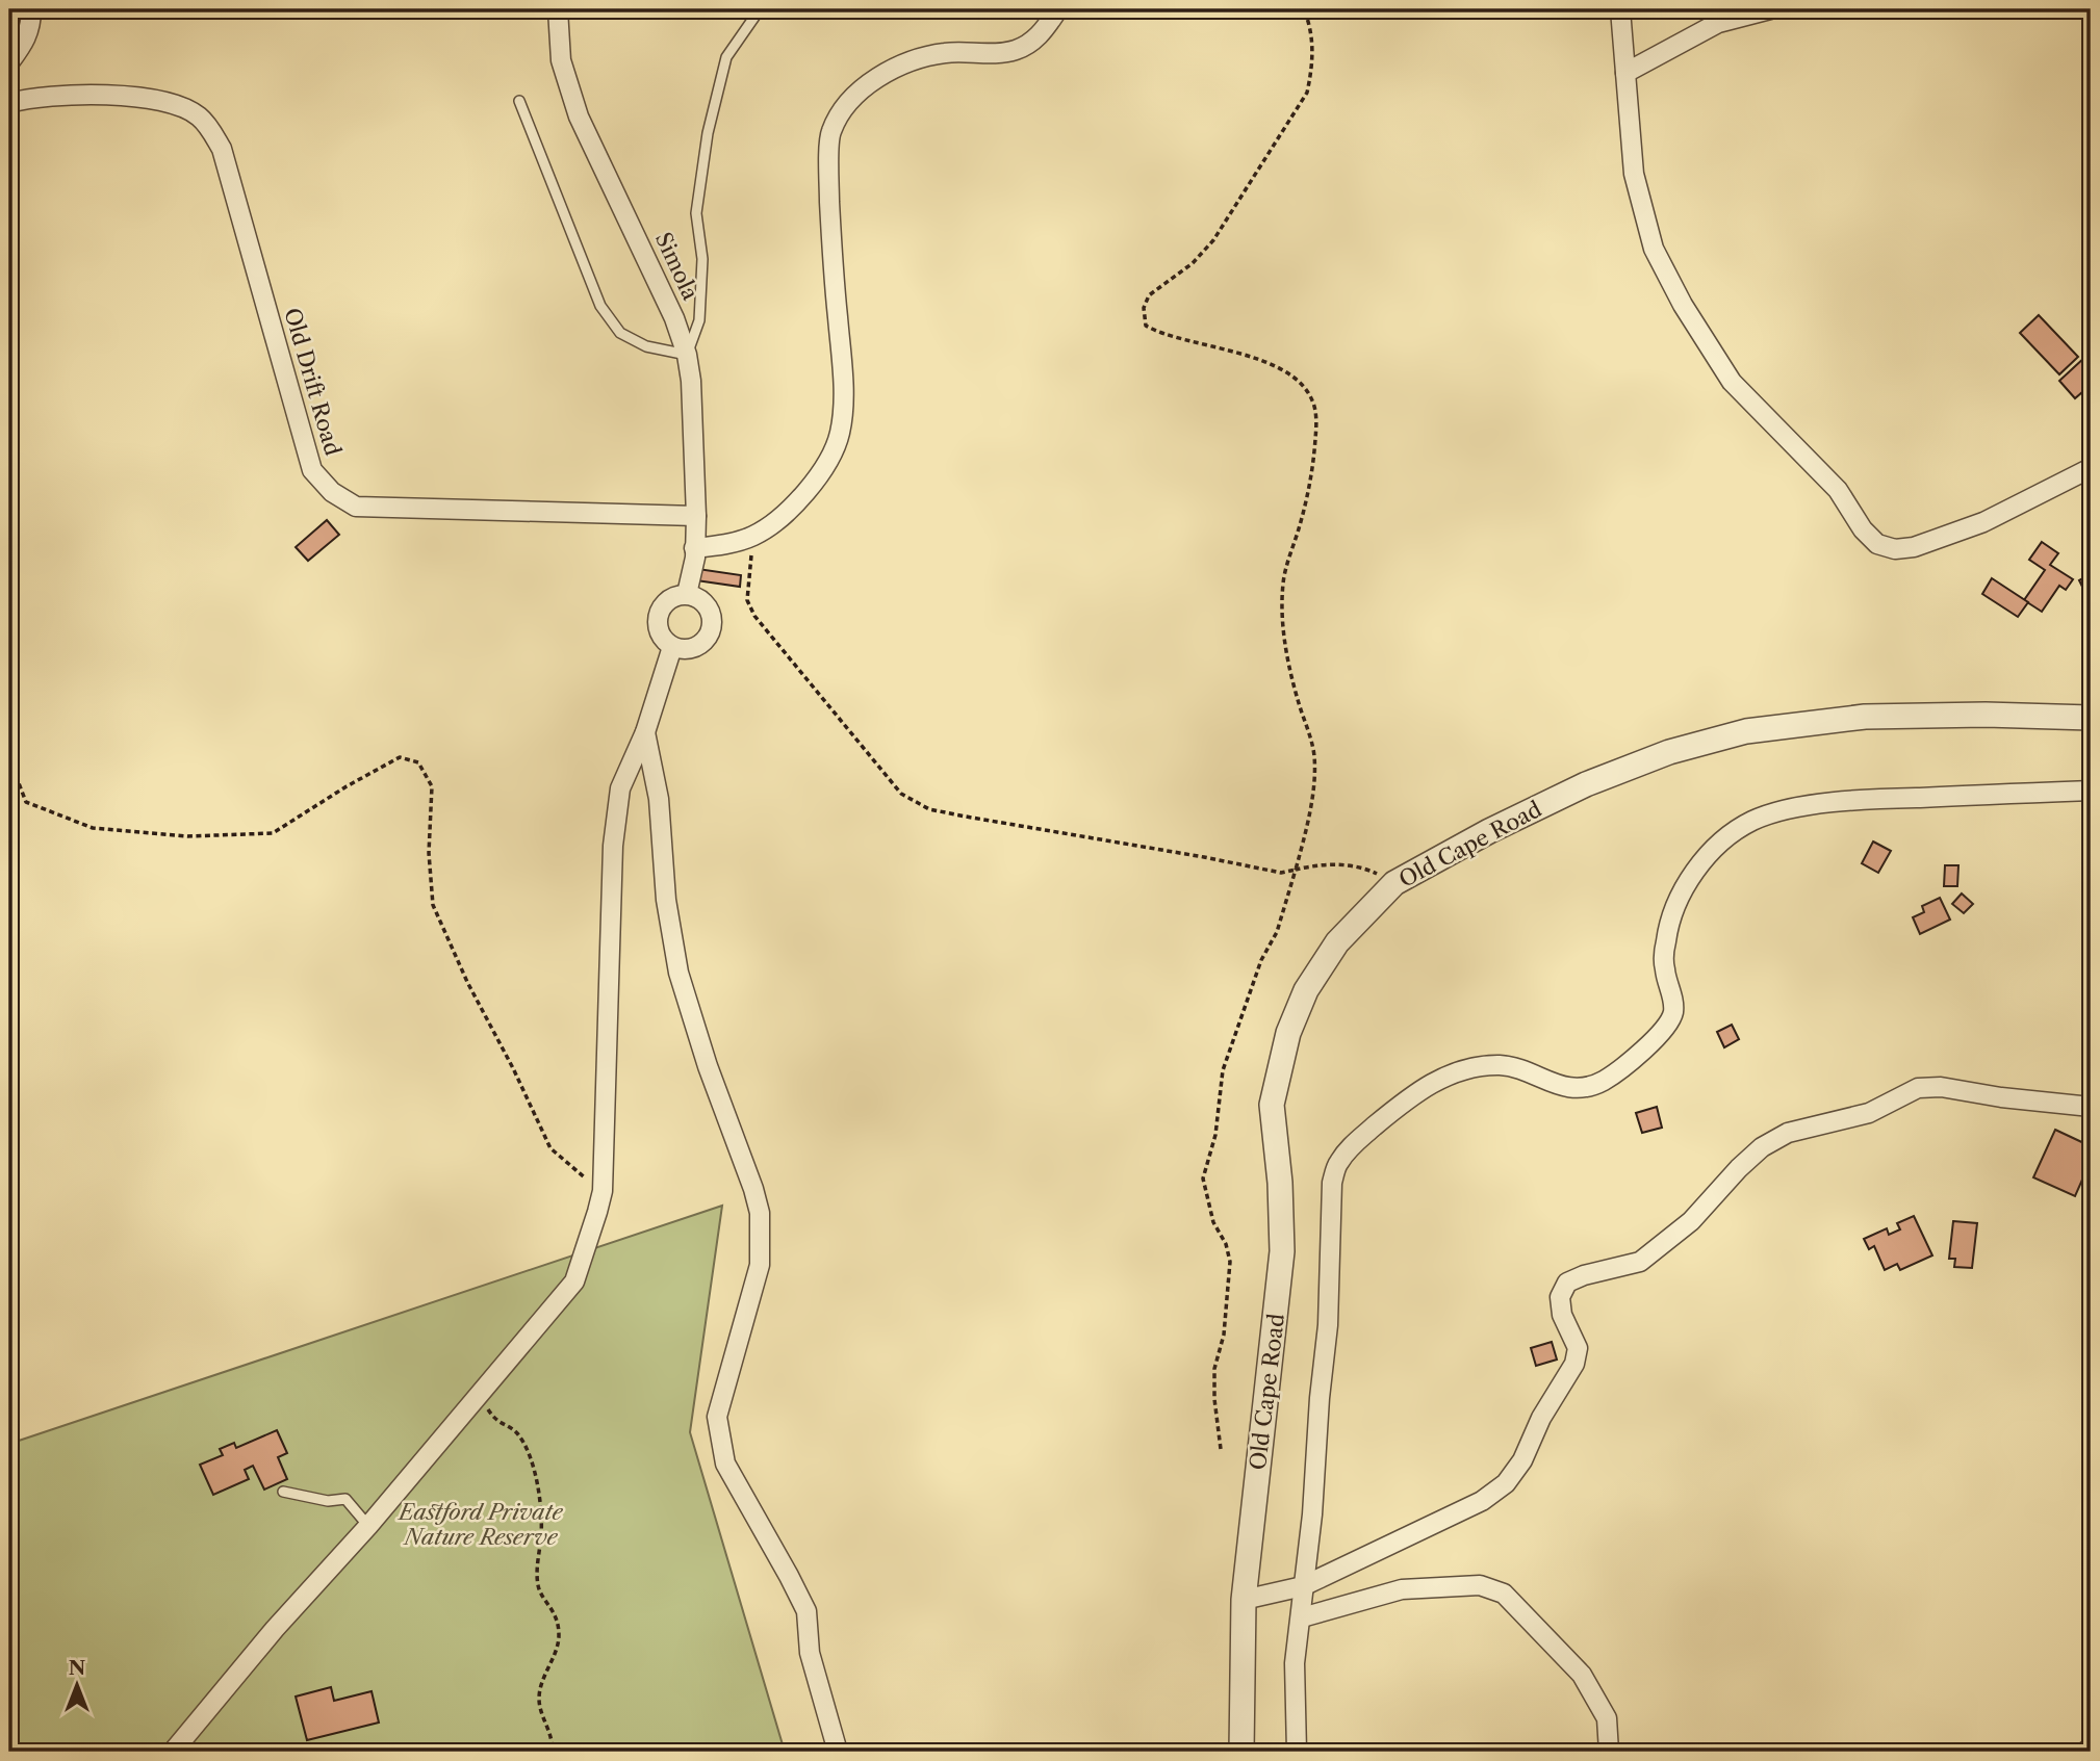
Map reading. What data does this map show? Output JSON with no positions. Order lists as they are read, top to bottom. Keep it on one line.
{"streets":{"street":["Simola","Old Drift Road","Old Cape Road"]},"crossings":[["Simola","Old Drift Road"]],"parks":["Eastford Private Nature Reserve"],"north":"top"}
